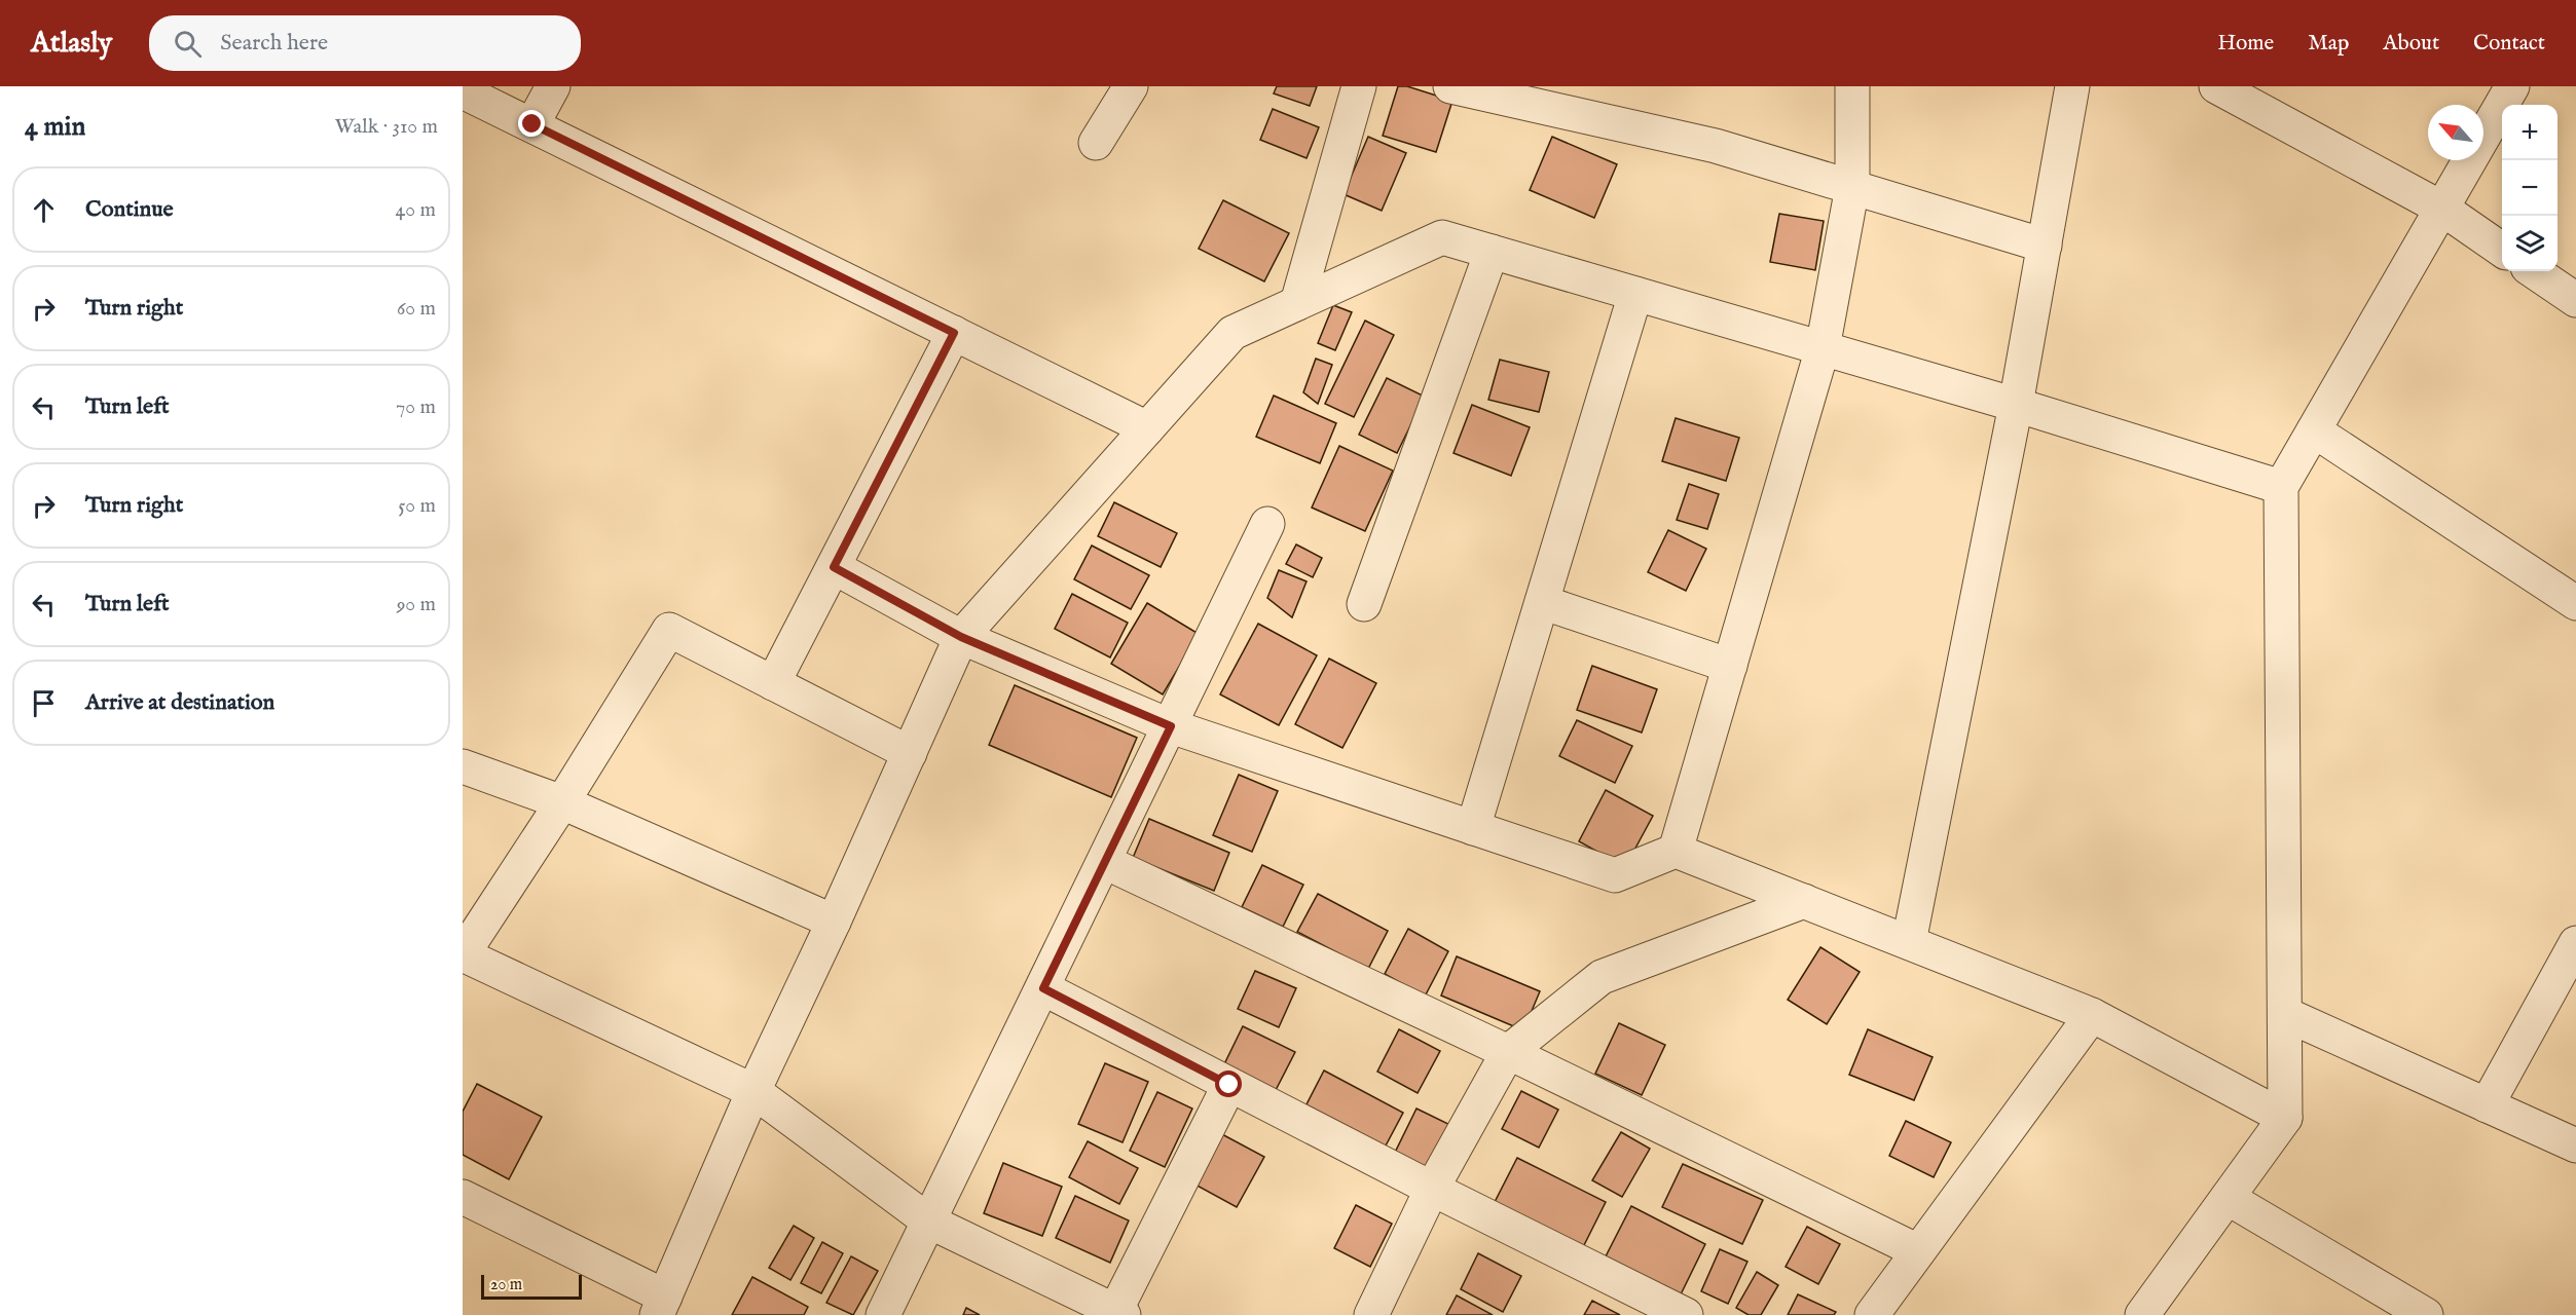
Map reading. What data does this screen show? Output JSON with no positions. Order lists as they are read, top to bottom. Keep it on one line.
{"scale_bar":"20 m","north":"top left","page":{"header":"Atlasly","search":"Search here","nav":["Home","Map","About","Contact"],"heading":["4 min","Walk · 310 m"],"map_buttons":["+","−"],"list":[["Continue","40 m"],["Turn right","60 m"],["Turn left","70 m"],["Turn right","50 m"],["Turn left","90 m"],"Arrive at destination"],"scale":"20 m"}}
